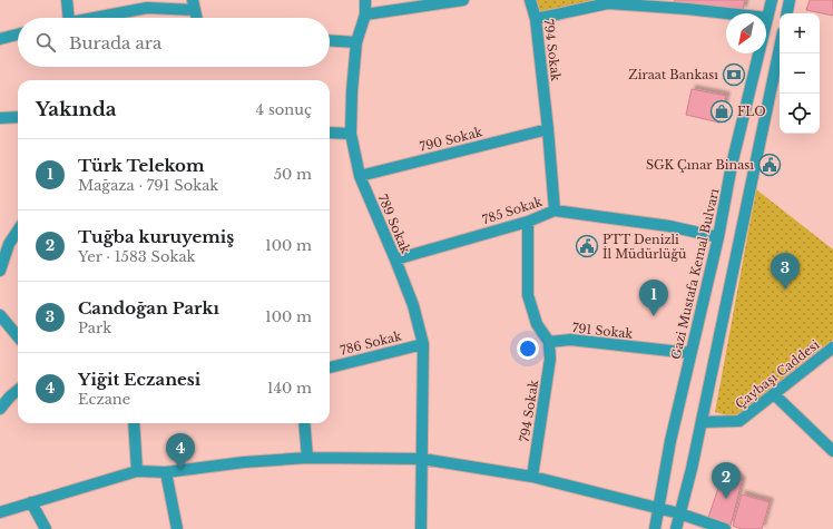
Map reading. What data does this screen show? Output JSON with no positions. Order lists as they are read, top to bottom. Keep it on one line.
{"streets":{"street":["794 Sokak","790 Sokak","785 Sokak","789 Sokak","Gazi Mustafa Kemal Bulvarı","791 Sokak","786 Sokak","Çaybaşı Caddesi"]},"crossings":[["794 Sokak","790 Sokak"],["794 Sokak","785 Sokak"],["794 Sokak","791 Sokak"],["790 Sokak","789 Sokak"],["785 Sokak","789 Sokak"],["785 Sokak","Gazi Mustafa Kemal Bulvarı"],["789 Sokak","786 Sokak"],["Gazi Mustafa Kemal Bulvarı","791 Sokak"]],"places":{"bank":["Ziraat Bankası"],"shop":["FLO"],"public building":["SGK Çınar Binası","PTT Denizli İl Müdürlüğü"]},"north":"bottom left","page":{"map_buttons":["+","−"],"search":"Burada ara","heading":["Yakında","4 sonuç"],"list":[{"mark":"1","name":"Türk Telekom","note":"Mağaza · 791 Sokak","value":"50 m"},{"mark":"2","name":"Tuğba kuruyemiş","note":"Yer · 1583 Sokak","value":"100 m"},{"mark":"3","name":"Candoğan Parkı","note":"Park","value":"100 m"},{"mark":"4","name":"Yiğit Eczanesi","note":"Eczane","value":"140 m"}],"pins":["3","1","4","2"]}}
